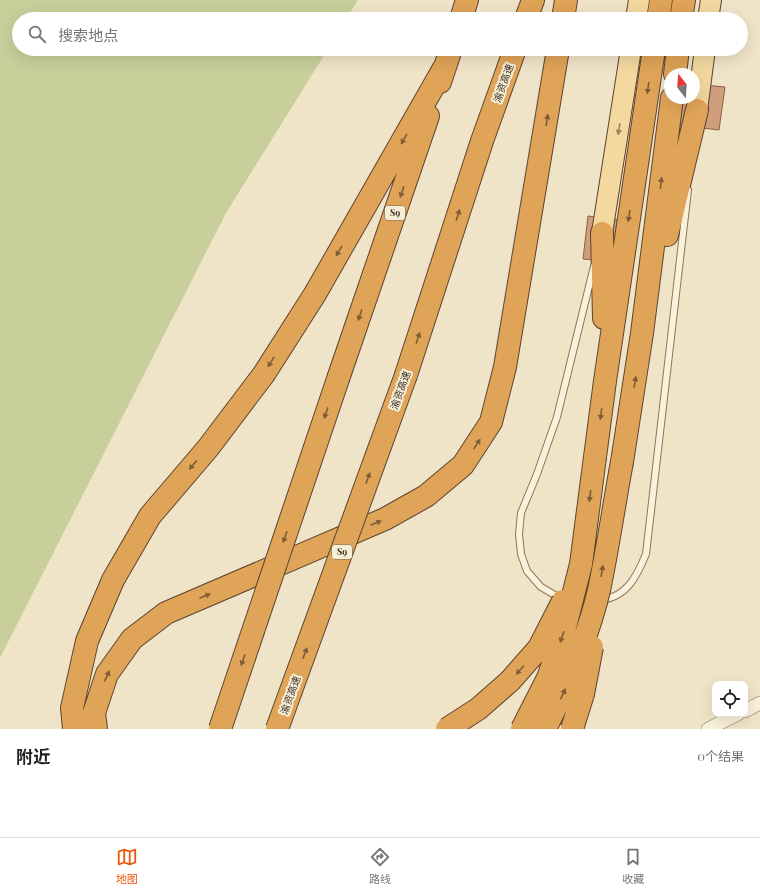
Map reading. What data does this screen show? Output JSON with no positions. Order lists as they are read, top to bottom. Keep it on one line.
{"streets":{"highway":["渝资高速","S9"]},"north":"top","page":{"search":"搜索地点","heading":["附近","0个结果"],"nav":["地图","路线","收藏"]}}
